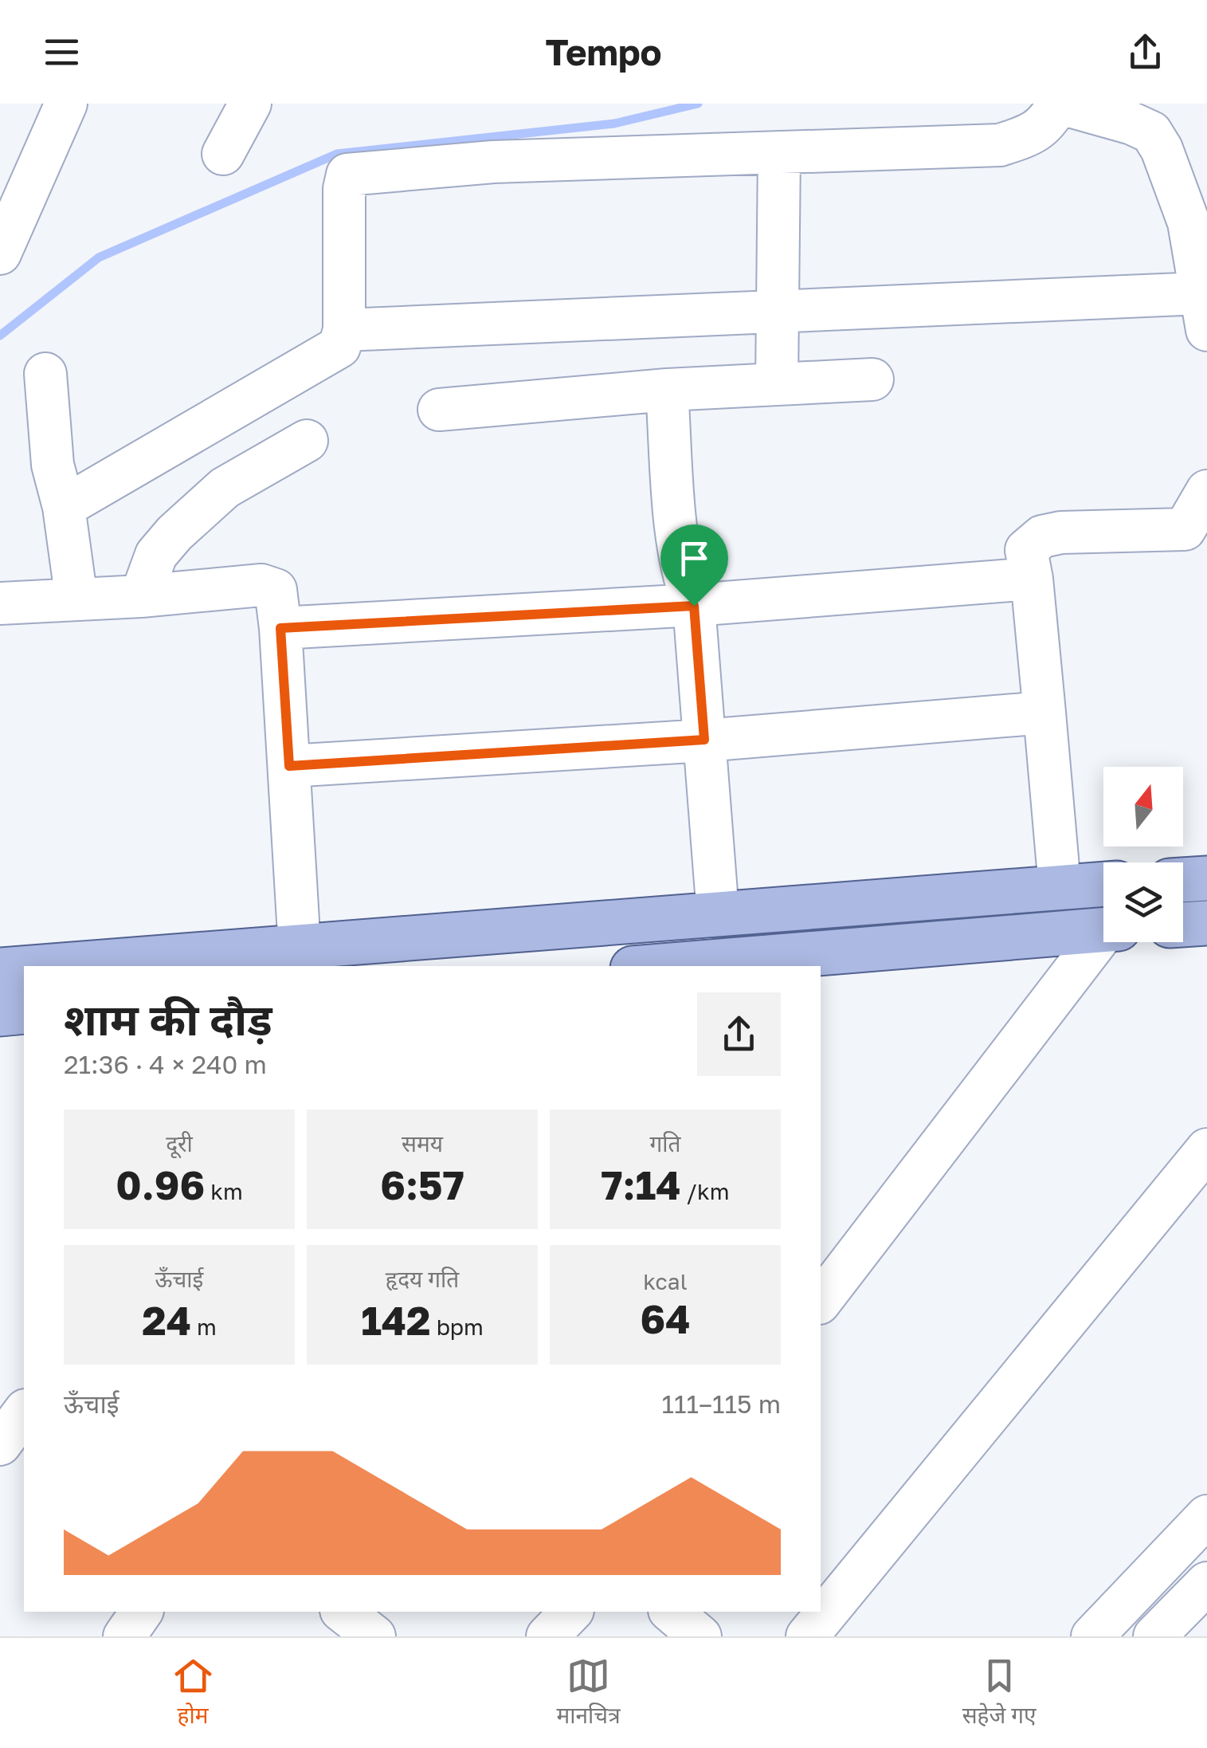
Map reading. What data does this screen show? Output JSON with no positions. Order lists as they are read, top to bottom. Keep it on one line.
{"north":"top","page":{"header":"Tempo","heading":["शाम की दौड़","21:36 · 4 × 240 m"],"stats":[["दूरी","0.96 km"],["समय","6:57"],["गति","7:14 /km"],["ऊँचाई","24 m"],["हृदय गति","142 bpm"],["kcal","64"]],"chart":["ऊँचाई","111–115 m"],"tabs":["होम","मानचित्र","सहेजे गए"]}}
